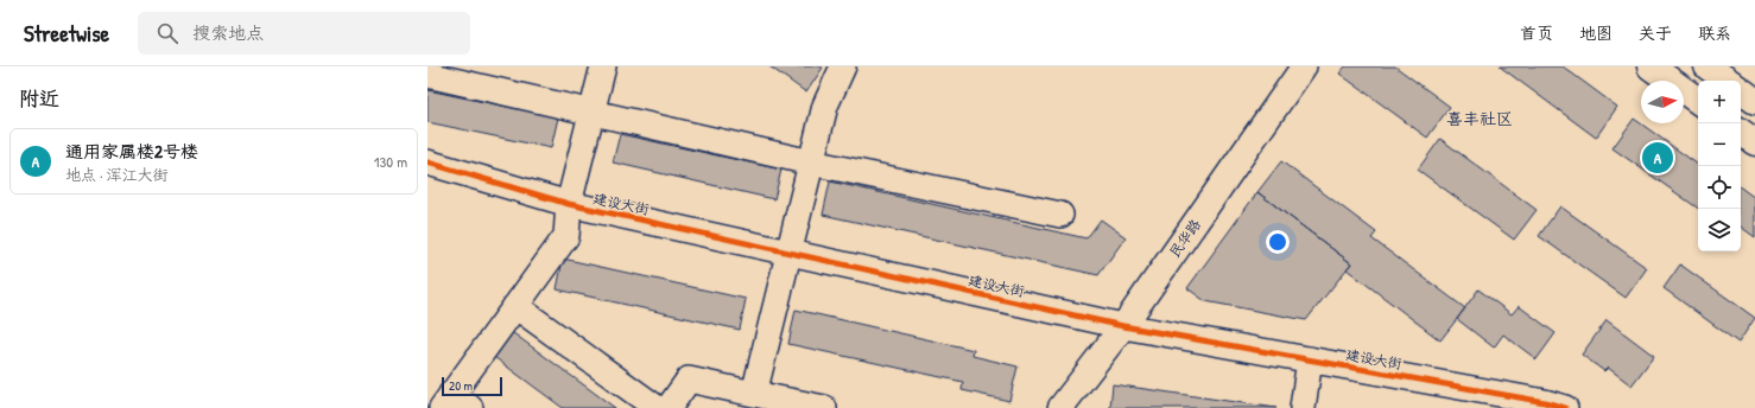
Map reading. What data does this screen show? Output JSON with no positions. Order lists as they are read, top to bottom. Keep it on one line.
{"streets":{"street":["建设大街","民华路"]},"crossings":[["建设大街","民华路"]],"districts":["喜丰社区"],"scale_bar":"20 m","north":"right","page":{"header":"Streetwise","search":"搜索地点","nav":["首页","地图","关于","联系"],"heading":"附近","map_buttons":["+","−"],"list":[{"mark":"A","name":"通用家属楼2号楼","note":"地点 · 浑江大街","value":"130 m"}],"pins":"A","scale":"20 m"}}
